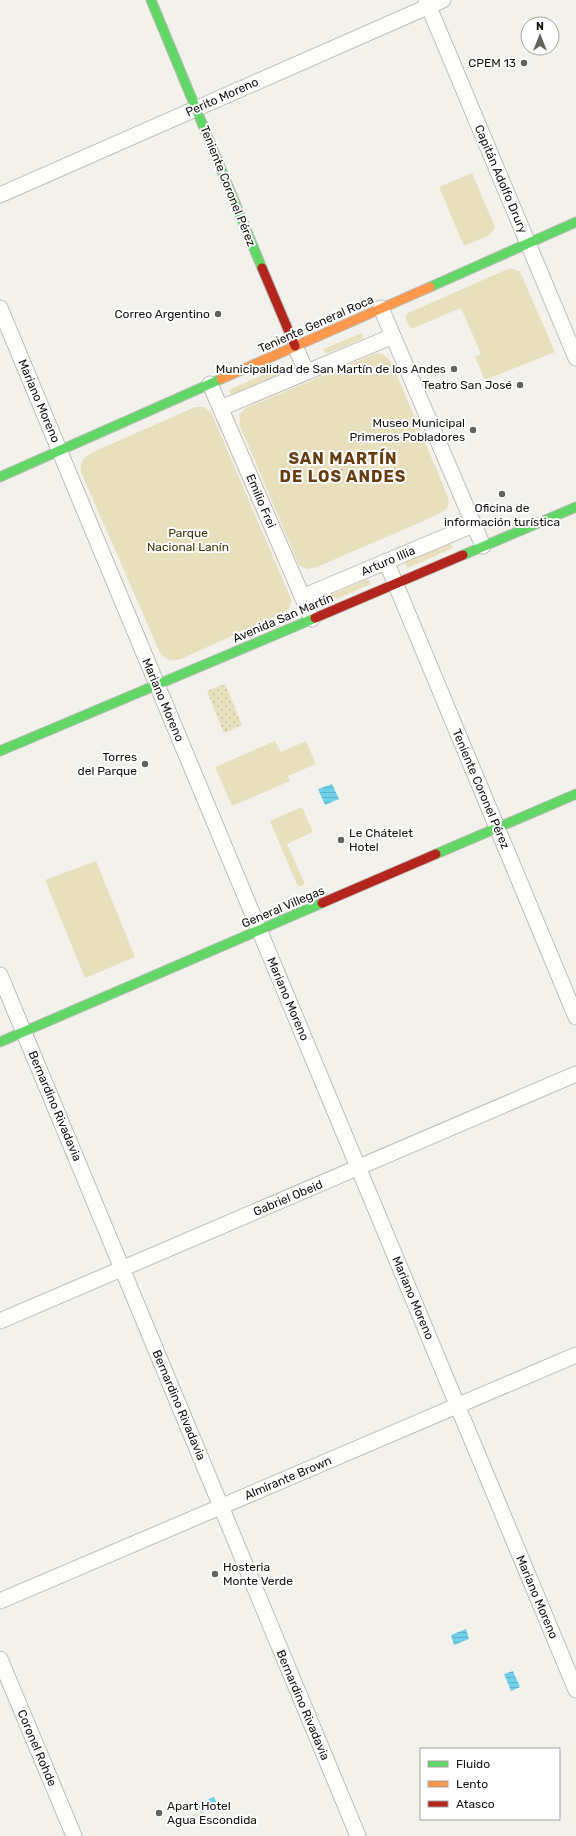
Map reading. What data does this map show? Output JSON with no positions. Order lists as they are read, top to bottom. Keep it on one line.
{"streets":{"main road":["Teniente Coronel Pérez","Teniente General Roca","Avenida San Martín","General Villegas"],"street":["Perito Moreno","Capitán Adolfo Drury","Mariano Moreno","Emilio Frei","Arturo Illia","Bernardino Rivadavia","Gabriel Obeid","Almirante Brown","Coronel Rohde"]},"crossings":[["Perito Moreno","Capitán Adolfo Drury"],["Perito Moreno","Teniente Coronel Pérez"],["Capitán Adolfo Drury","Teniente General Roca"],["Teniente Coronel Pérez","Teniente General Roca"],["Teniente Coronel Pérez","Arturo Illia"],["Teniente Coronel Pérez","Avenida San Martín"],["Teniente Coronel Pérez","General Villegas"],["Teniente General Roca","Mariano Moreno"],["Teniente General Roca","Emilio Frei"],["Mariano Moreno","Avenida San Martín"],["Mariano Moreno","General Villegas"],["Mariano Moreno","Gabriel Obeid"],["Mariano Moreno","Almirante Brown"],["Emilio Frei","Arturo Illia"],["Emilio Frei","Avenida San Martín"],["General Villegas","Bernardino Rivadavia"],["Bernardino Rivadavia","Gabriel Obeid"],["Bernardino Rivadavia","Almirante Brown"]],"districts":["SAN MARTÍN DE LOS ANDES"],"parks":["Parque Nacional Lanín"],"places":["CPEM 13","Correo Argentino","Municipalidad de San Martín de los Andes","Teatro San José","Museo Municipal Primeros Pobladores","Oficina de información turística","Torres del Parque","Le Chátelet Hotel","Hosteria Monte Verde","Apart Hotel Agua Escondida"],"legend":["Fluido","Lento","Atasco"],"north":"top"}
